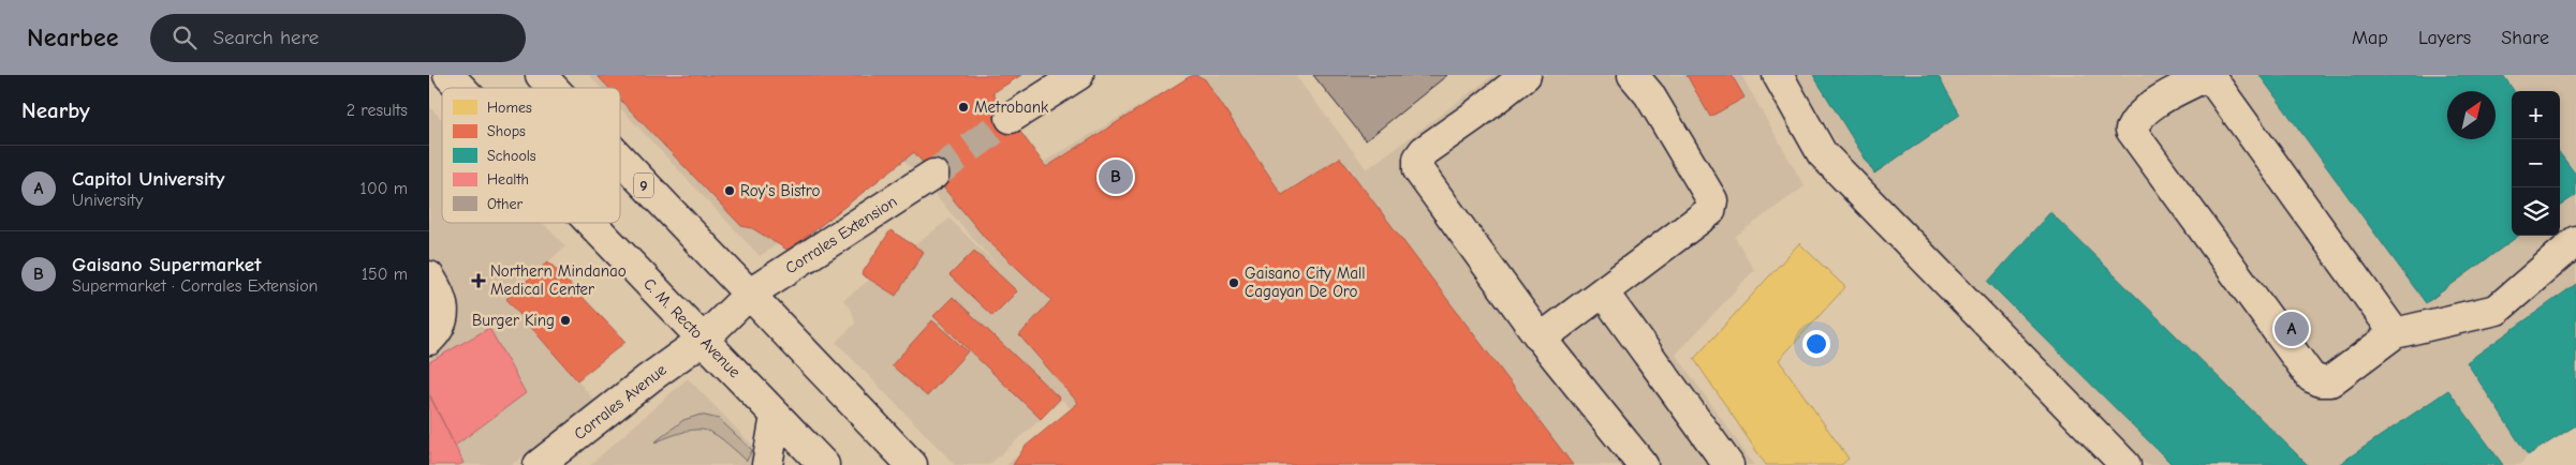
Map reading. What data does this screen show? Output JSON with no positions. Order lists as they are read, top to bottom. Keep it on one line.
{"streets":{"main road":["9","Corrales Extension","C. M. Recto Avenue","Corrales Avenue"]},"crossings":[["9","Corrales Extension"],["Corrales Extension","C. M. Recto Avenue"],["Corrales Extension","Corrales Avenue"],["C. M. Recto Avenue","Corrales Avenue"]],"places":{"other":["Metrobank","Roy's Bistro","Gaisano City Mall Cagayan De Oro","Burger King"],"health":["Northern Mindanao Medical Center"]},"legend":["Homes","Shops","Schools","Health","Other"],"north":"top right","page":{"header":"Nearbee","search":"Search here","nav":["Map","Layers","Share"],"heading":["Nearby","2 results"],"map_buttons":["+","−"],"list":[{"mark":"A","name":"Capitol University","note":"University","value":"100 m"},{"mark":"B","name":"Gaisano Supermarket","note":"Supermarket · Corrales Extension","value":"150 m"}],"pins":["B","A"]}}
